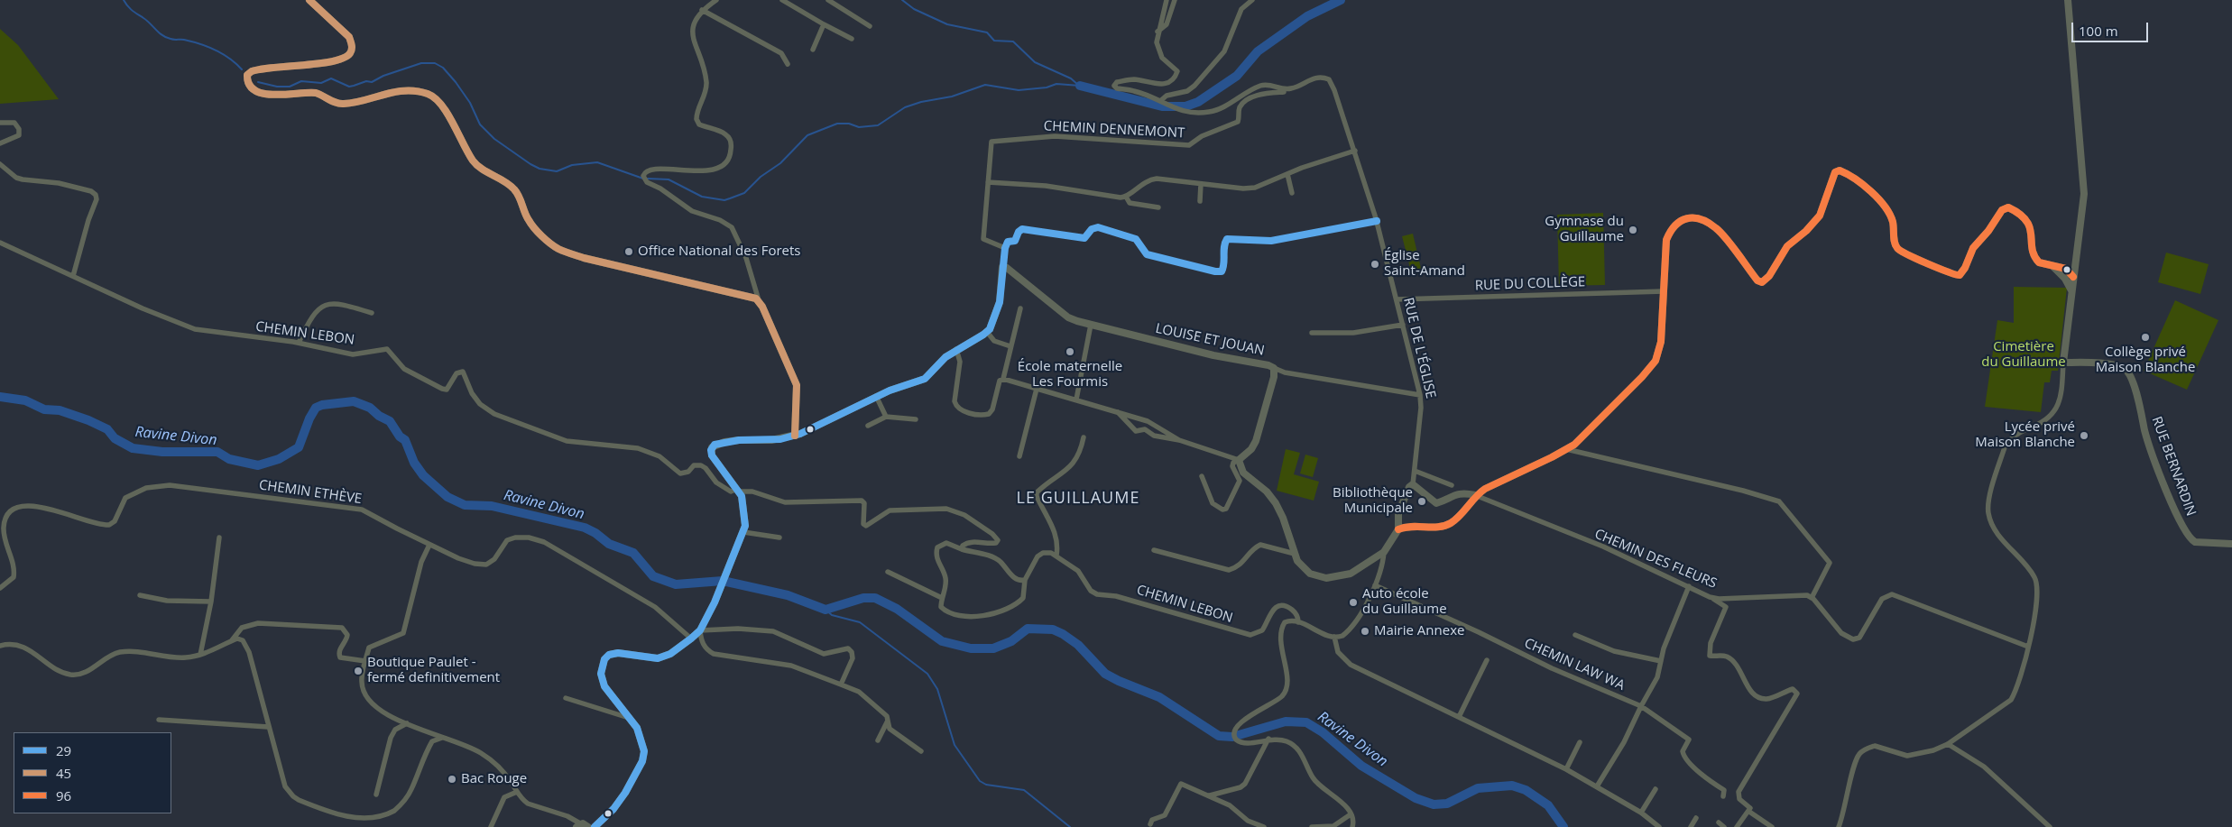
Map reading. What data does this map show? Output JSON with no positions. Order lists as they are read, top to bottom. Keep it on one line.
{"streets":{"main road":["LOUISE ET JOUAN","RUE BERNARDIN"],"street":["CHEMIN DENNEMONT","RUE DU COLLÈGE","CHEMIN LEBON","RUE DE L'ÉGLISE","CHEMIN ETHÈVE","CHEMIN DES FLEURS","CHEMIN LAW WA"]},"crossings":[["CHEMIN DENNEMONT","RUE DE L'ÉGLISE"],["RUE DU COLLÈGE","RUE DE L'ÉGLISE"]],"districts":["LE GUILLAUME"],"water":["Ravine Divon"],"parks":["Cimetière du Guillaume"],"places":["Gymnase du Guillaume","Office National des Forets","Église Saint-Amand","Collège privé Maison Blanche","École maternelle Les Fourmis","Lycée privé Maison Blanche","Bibliothèque Municipale","Auto école du Guillaume","Mairie Annexe","Boutique Paulet - fermé definitivement","Bac Rouge"],"lines":["transit line 45","transit line 96","transit line 29"],"legend":["29","45","96"],"scale_bar":"100 m"}
